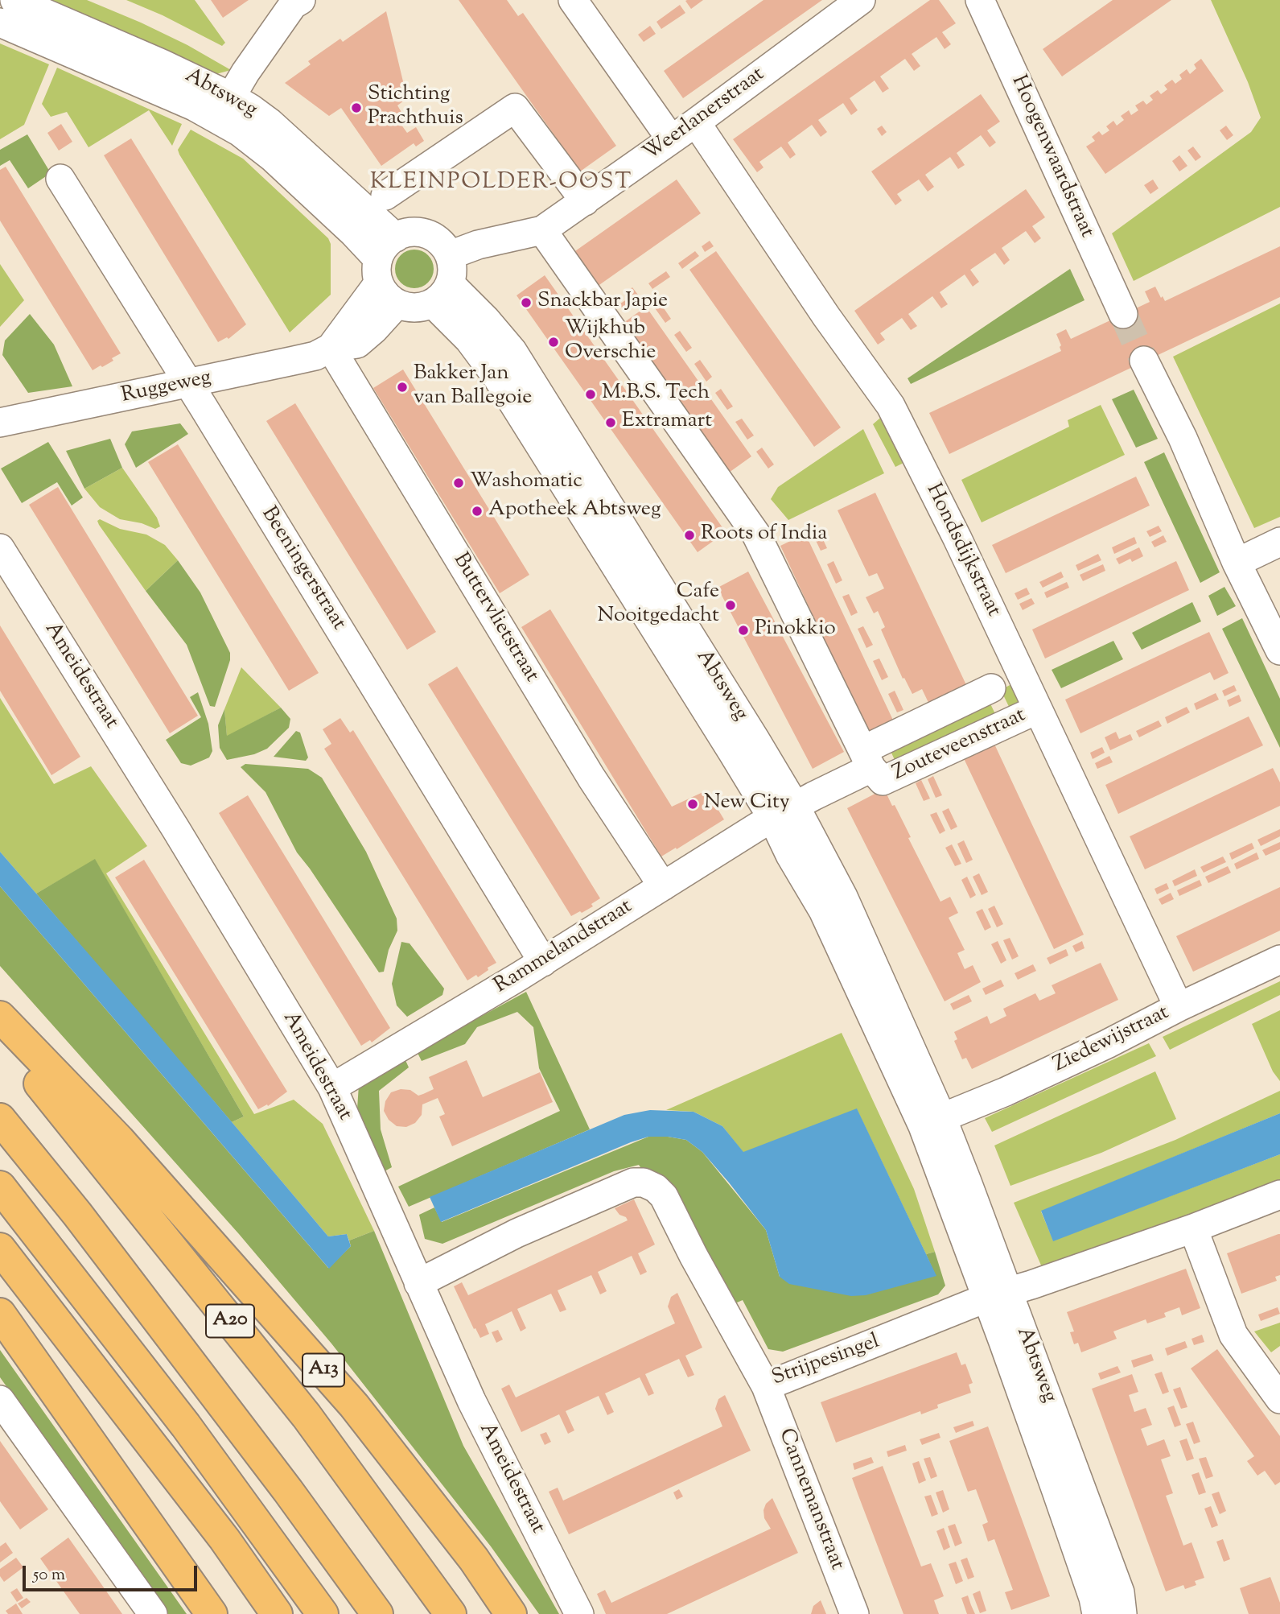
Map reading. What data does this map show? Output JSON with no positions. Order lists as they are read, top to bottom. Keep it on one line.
{"streets":{"highway":["A20","A13"],"street":["Abtsweg","Weerlanerstraat","Hoogenwaardstraat","Ruggeweg","Hondsdijkstraat","Beeningerstraat","Buttervlietstraat","Ameidestraat","Zouteveenstraat","Rammelandstraat","Ziedewijstraat","Strijpesingel","Cannemanstraat"]},"crossings":[["Abtsweg","Weerlanerstraat"],["Abtsweg","Ruggeweg"],["Abtsweg","Zouteveenstraat"],["Abtsweg","Rammelandstraat"],["Abtsweg","Ziedewijstraat"],["Abtsweg","Strijpesingel"],["Weerlanerstraat","Ruggeweg"],["Weerlanerstraat","Hondsdijkstraat"],["Ruggeweg","Beeningerstraat"],["Ruggeweg","Buttervlietstraat"],["Hondsdijkstraat","Zouteveenstraat"],["Hondsdijkstraat","Ziedewijstraat"],["Beeningerstraat","Rammelandstraat"],["Buttervlietstraat","Rammelandstraat"],["Ameidestraat","Rammelandstraat"],["Ameidestraat","Strijpesingel"],["Zouteveenstraat","Rammelandstraat"],["Strijpesingel","Cannemanstraat"]],"districts":["KLEINPOLDER-OOST"],"places":["Stichting Prachthuis","Snackbar Japie","Wijkhub Overschie","Bakker Jan van Ballegoie","M.B.S. Tech","Extramart","Washomatic","Apotheek Abtsweg","Roots of India","Cafe Nooitgedacht","Pinokkio","New City"],"scale_bar":"50 m"}
